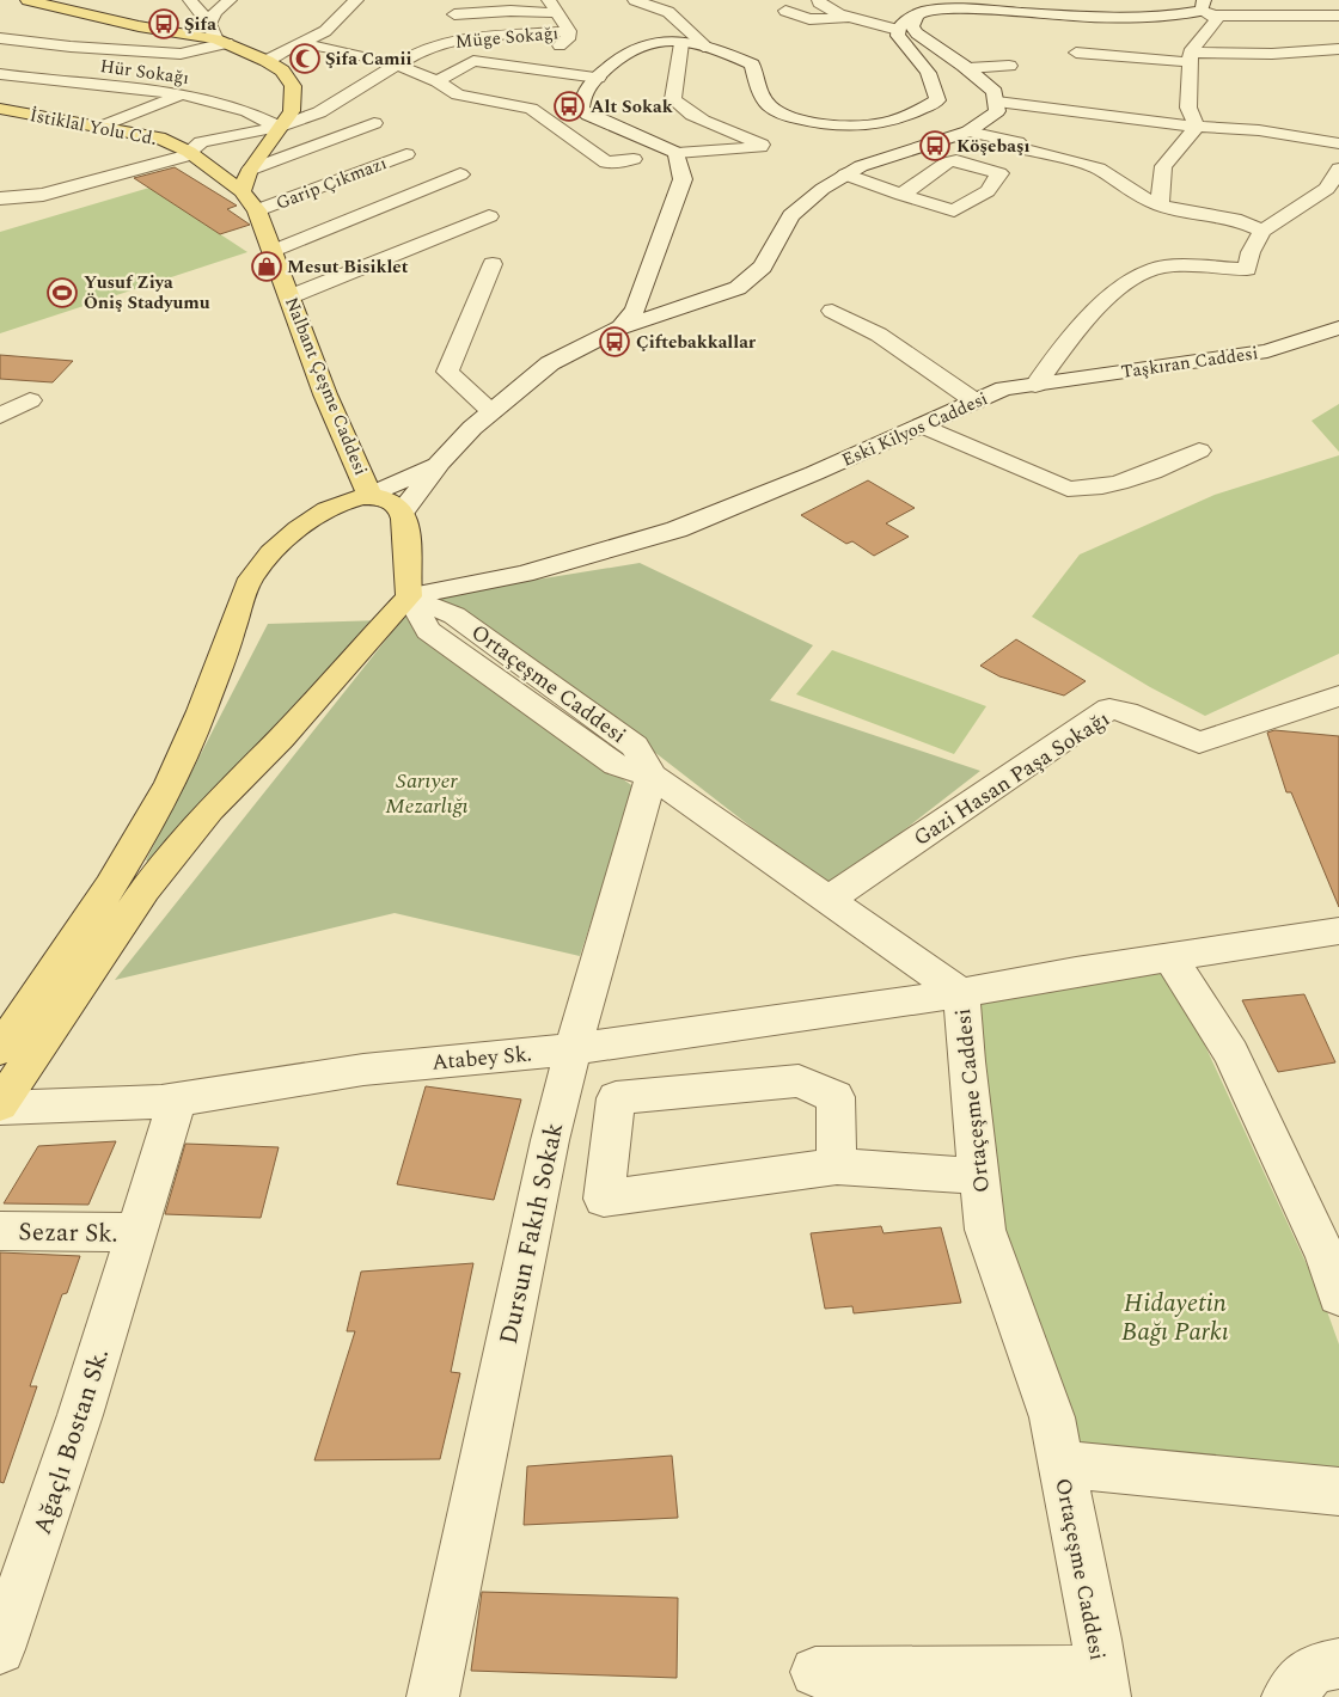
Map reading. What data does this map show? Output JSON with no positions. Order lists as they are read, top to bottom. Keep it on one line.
{"streets":{"main road":["İstiklal Yolu Cd.","Nalbant Çeşme Caddesi"],"street":["Müge Sokağı","Hür Sokağı","Garip Çıkmazı","Taşkıran Caddesi","Eski Kilyos Caddesi","Ortaçeşme Caddesi","Gazi Hasan Paşa Sokağı","Atabey Sk.","Sezar Sk.","Dursun Fakıh Sokak","Ağaçlı Bostan Sk."]},"crossings":[["Müge Sokağı","Hür Sokağı"],["Müge Sokağı","İstiklal Yolu Cd."],["İstiklal Yolu Cd.","Nalbant Çeşme Caddesi"],["Garip Çıkmazı","Nalbant Çeşme Caddesi"],["Taşkıran Caddesi","Eski Kilyos Caddesi"],["Eski Kilyos Caddesi","Ortaçeşme Caddesi"],["Ortaçeşme Caddesi","Gazi Hasan Paşa Sokağı"],["Ortaçeşme Caddesi","Atabey Sk."],["Ortaçeşme Caddesi","Dursun Fakıh Sokak"],["Atabey Sk.","Dursun Fakıh Sokak"],["Atabey Sk.","Ağaçlı Bostan Sk."],["Sezar Sk.","Ağaçlı Bostan Sk."]],"parks":["Sarıyer Mezarlığı","Hidayetin Bağı Parkı"],"places":{"bus stop":["Şifa","Alt Sokak","Köşebaşı","Çiftebakkallar"],"mosque":["Şifa Camii"],"shop":["Mesut Bisiklet"],"sports":["Yusuf Ziya Öniş Stadyumu"]}}
